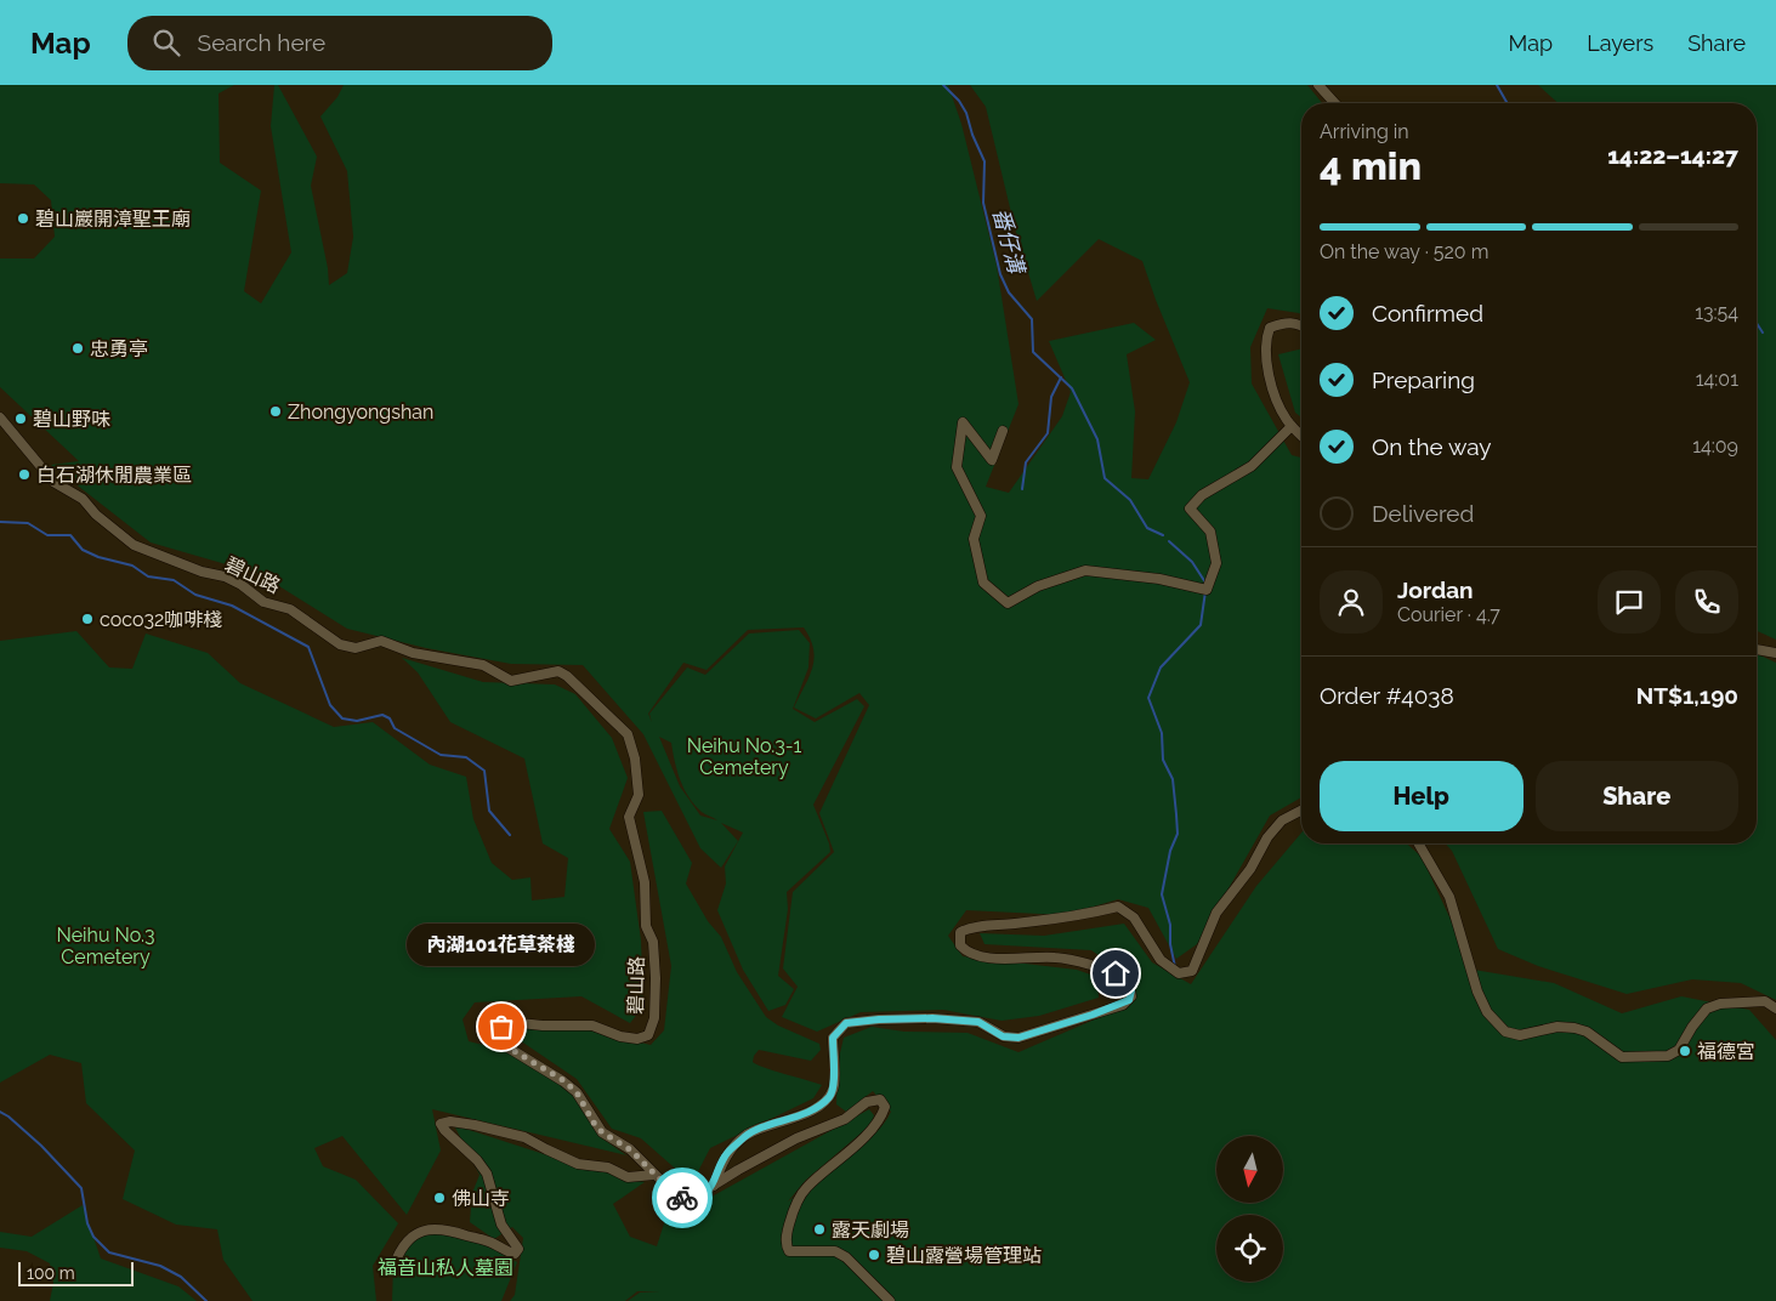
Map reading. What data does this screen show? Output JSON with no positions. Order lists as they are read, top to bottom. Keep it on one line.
{"streets":{"street":["碧山路"]},"water":["番仔溝"],"parks":["Neihu No.3-1 Cemetery","Neihu No.3 Cemetery","福音山私人墓園"],"places":["碧山巖開漳聖王廟","忠勇亭","Zhongyongshan","碧山野味","白石湖休閒農業區","coco32咖啡棧","內湖101花草茶棧","福德宮","佛山寺","露天劇場","碧山露營場管理站"],"scale_bar":"100 m","north":"bottom","page":{"header":"Map","search":"Search here","nav":["Map","Layers","Share"],"heading":["4 min","Arriving in","14:22–14:27"],"panel":["Jordan","Courier · 4.7","Order #4038","NT$1,190"],"bar":"On the way · 520 m","list":[["Confirmed","13:54"],["Preparing","14:01"],["On the way","14:09"],"Delivered"],"buttons":["Help","Share"],"bubble":"內湖101花草茶棧","scale":"100 m"}}
